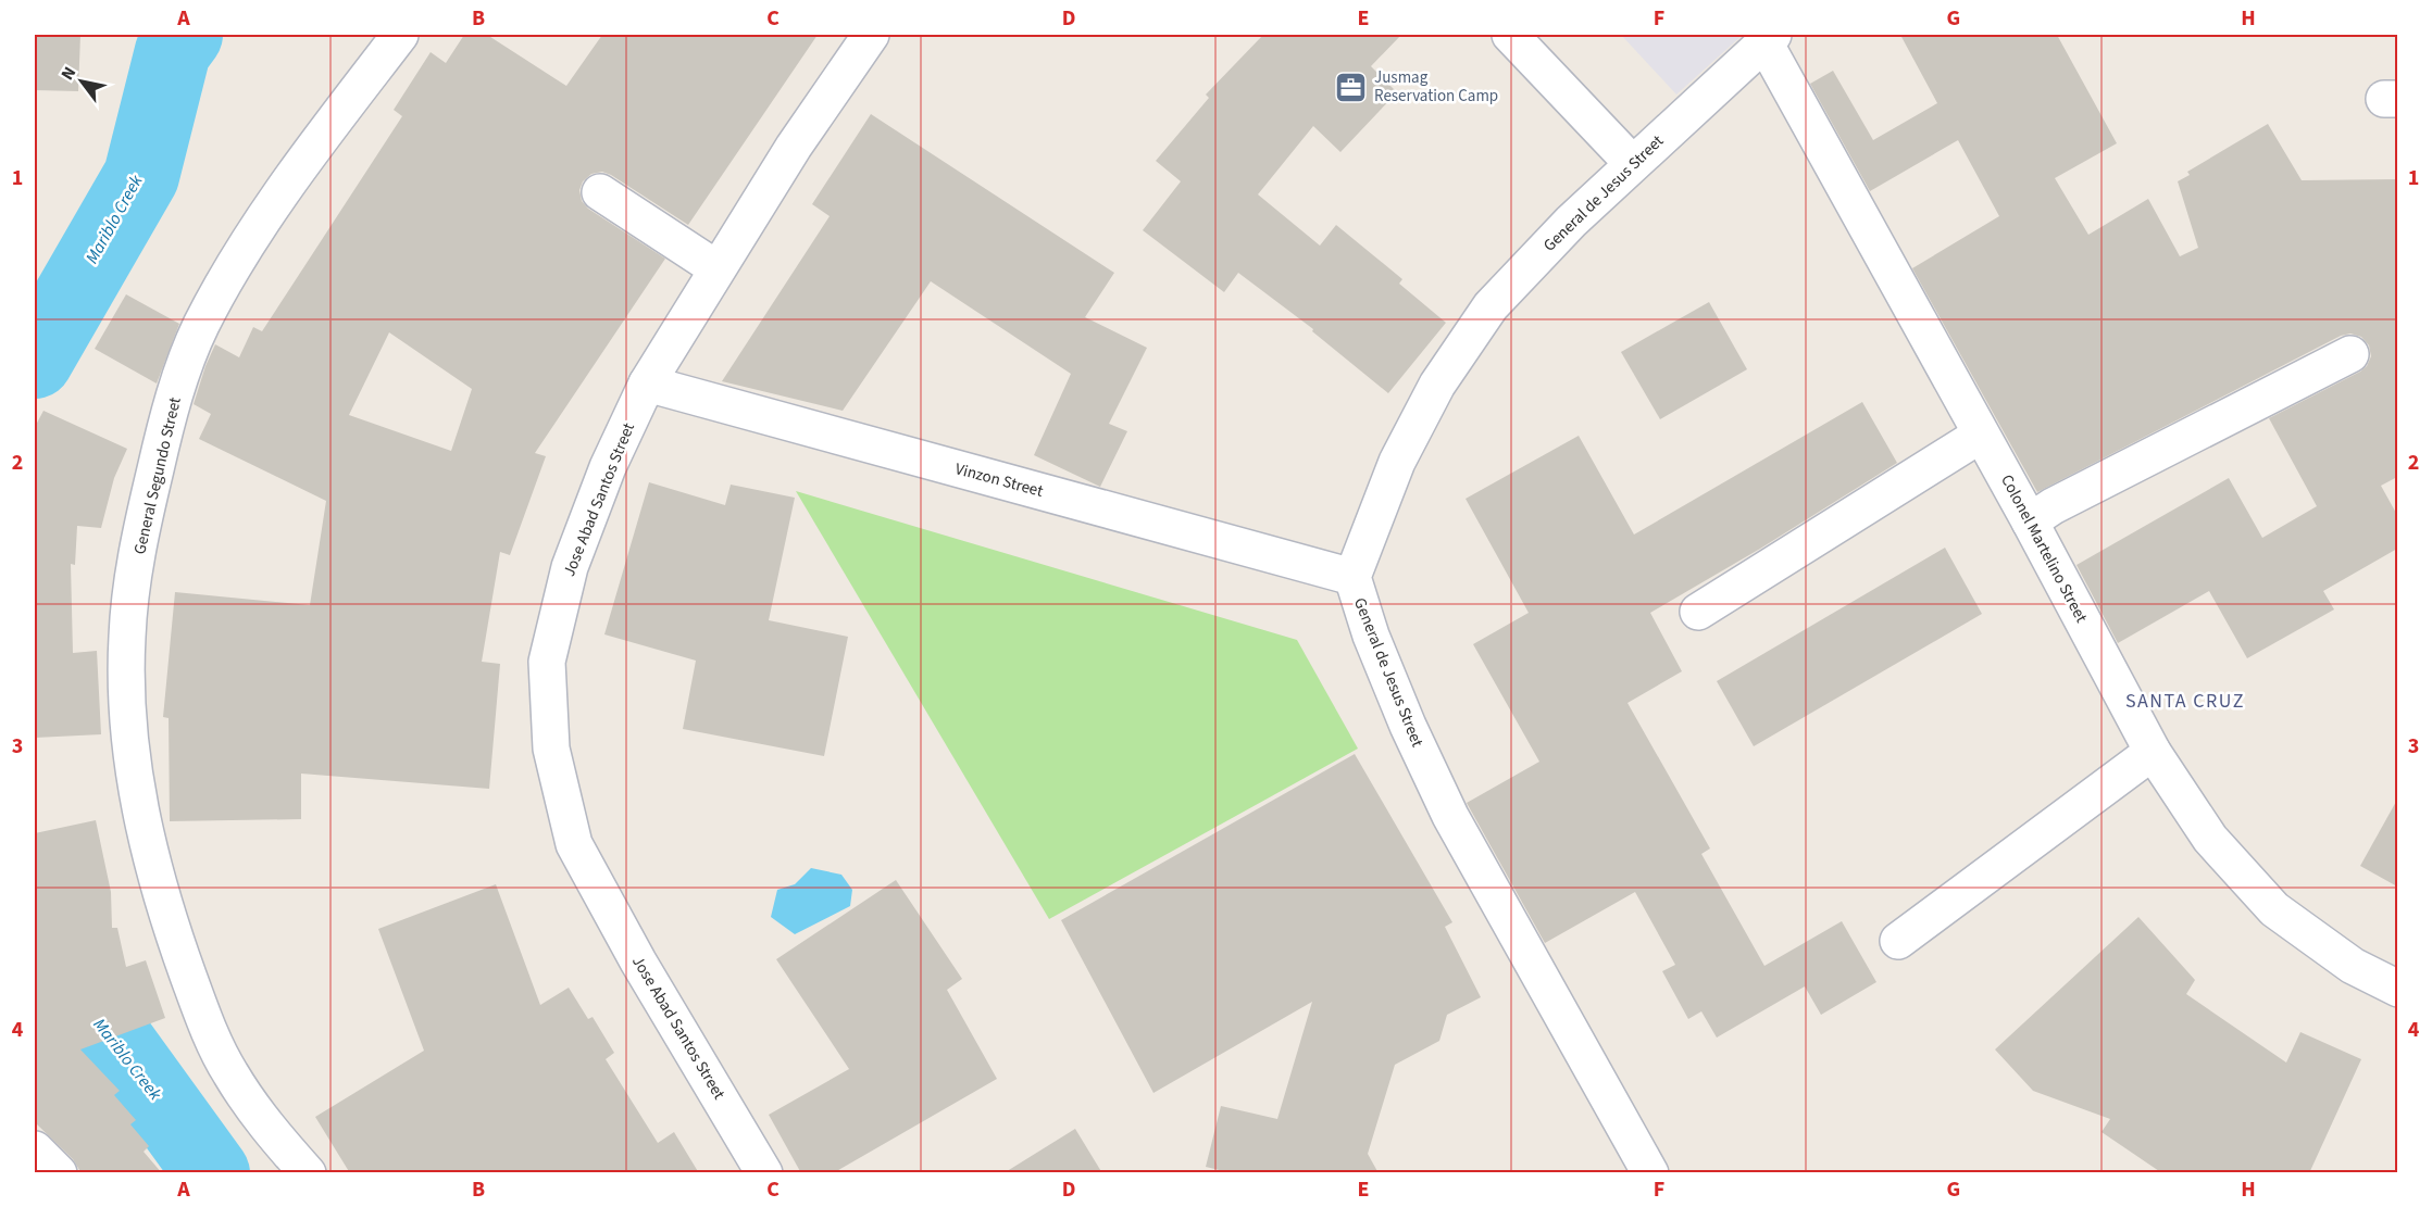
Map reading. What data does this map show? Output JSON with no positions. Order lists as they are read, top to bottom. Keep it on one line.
{"streets":{"street":["General de Jesus Street","General Segundo Street","Vinzon Street","Jose Abad Santos Street","Colonel Martelino Street"]},"crossings":[["General de Jesus Street","Vinzon Street"],["General de Jesus Street","Colonel Martelino Street"],["Vinzon Street","Jose Abad Santos Street"]],"districts":["SANTA CRUZ"],"water":["Mariblo Creek"],"places":{"office":["Jusmag Reservation Camp"]},"north":"top left","grid":{"columns":["A","B","C","D","E","F","G","H"],"rows":["1","2","3","4"]}}
